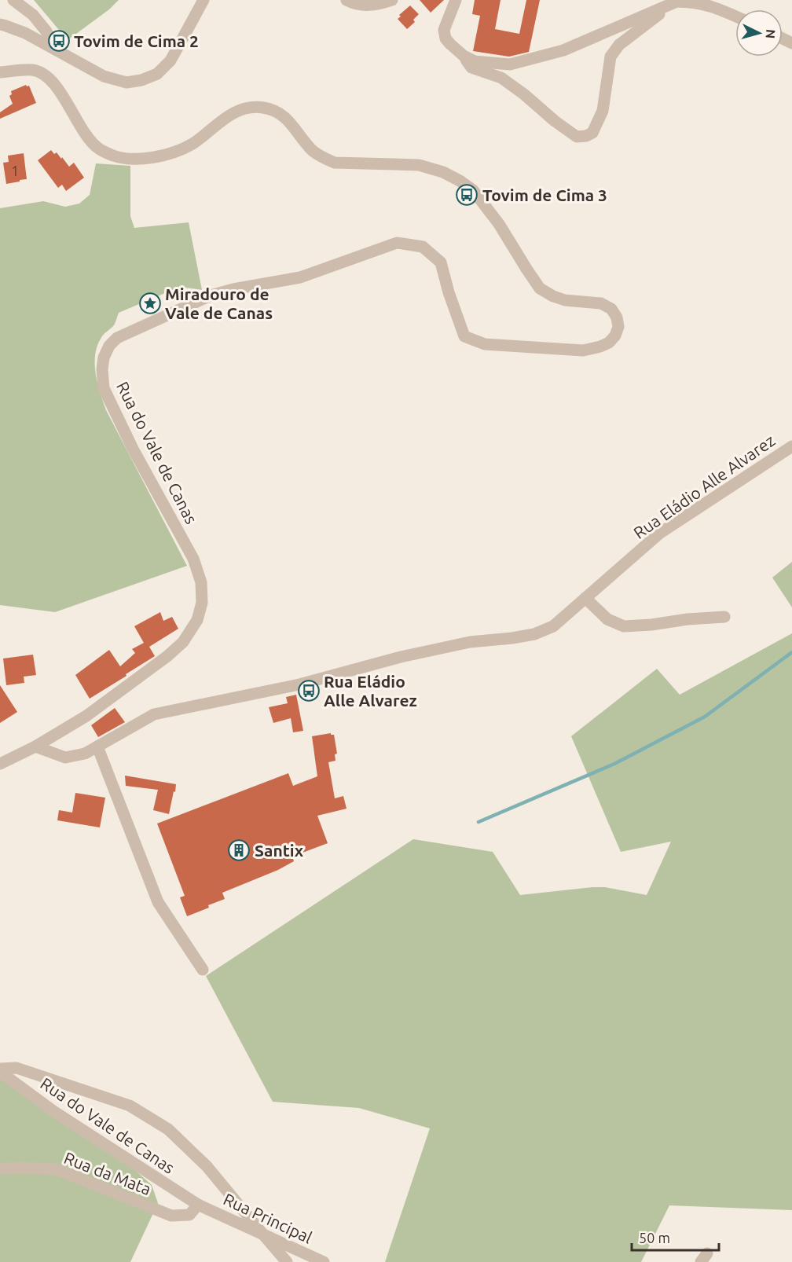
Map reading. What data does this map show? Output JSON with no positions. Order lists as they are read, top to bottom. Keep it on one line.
{"streets":{"street":["Rua do Vale de Canas","Rua Eládio Alle Alvarez","Rua da Mata","Rua Principal"]},"crossings":[["Rua do Vale de Canas","Rua Eládio Alle Alvarez"],["Rua do Vale de Canas","Rua da Mata"],["Rua do Vale de Canas","Rua Principal"],["Rua da Mata","Rua Principal"]],"places":{"bus stop":["Tovim de Cima 2","Tovim de Cima 3","Rua Eládio Alle Alvarez"],"place":["Miradouro de Vale de Canas"],"building":["Santix"]},"house_numbers":["1"],"scale_bar":"50 m","north":"right"}
